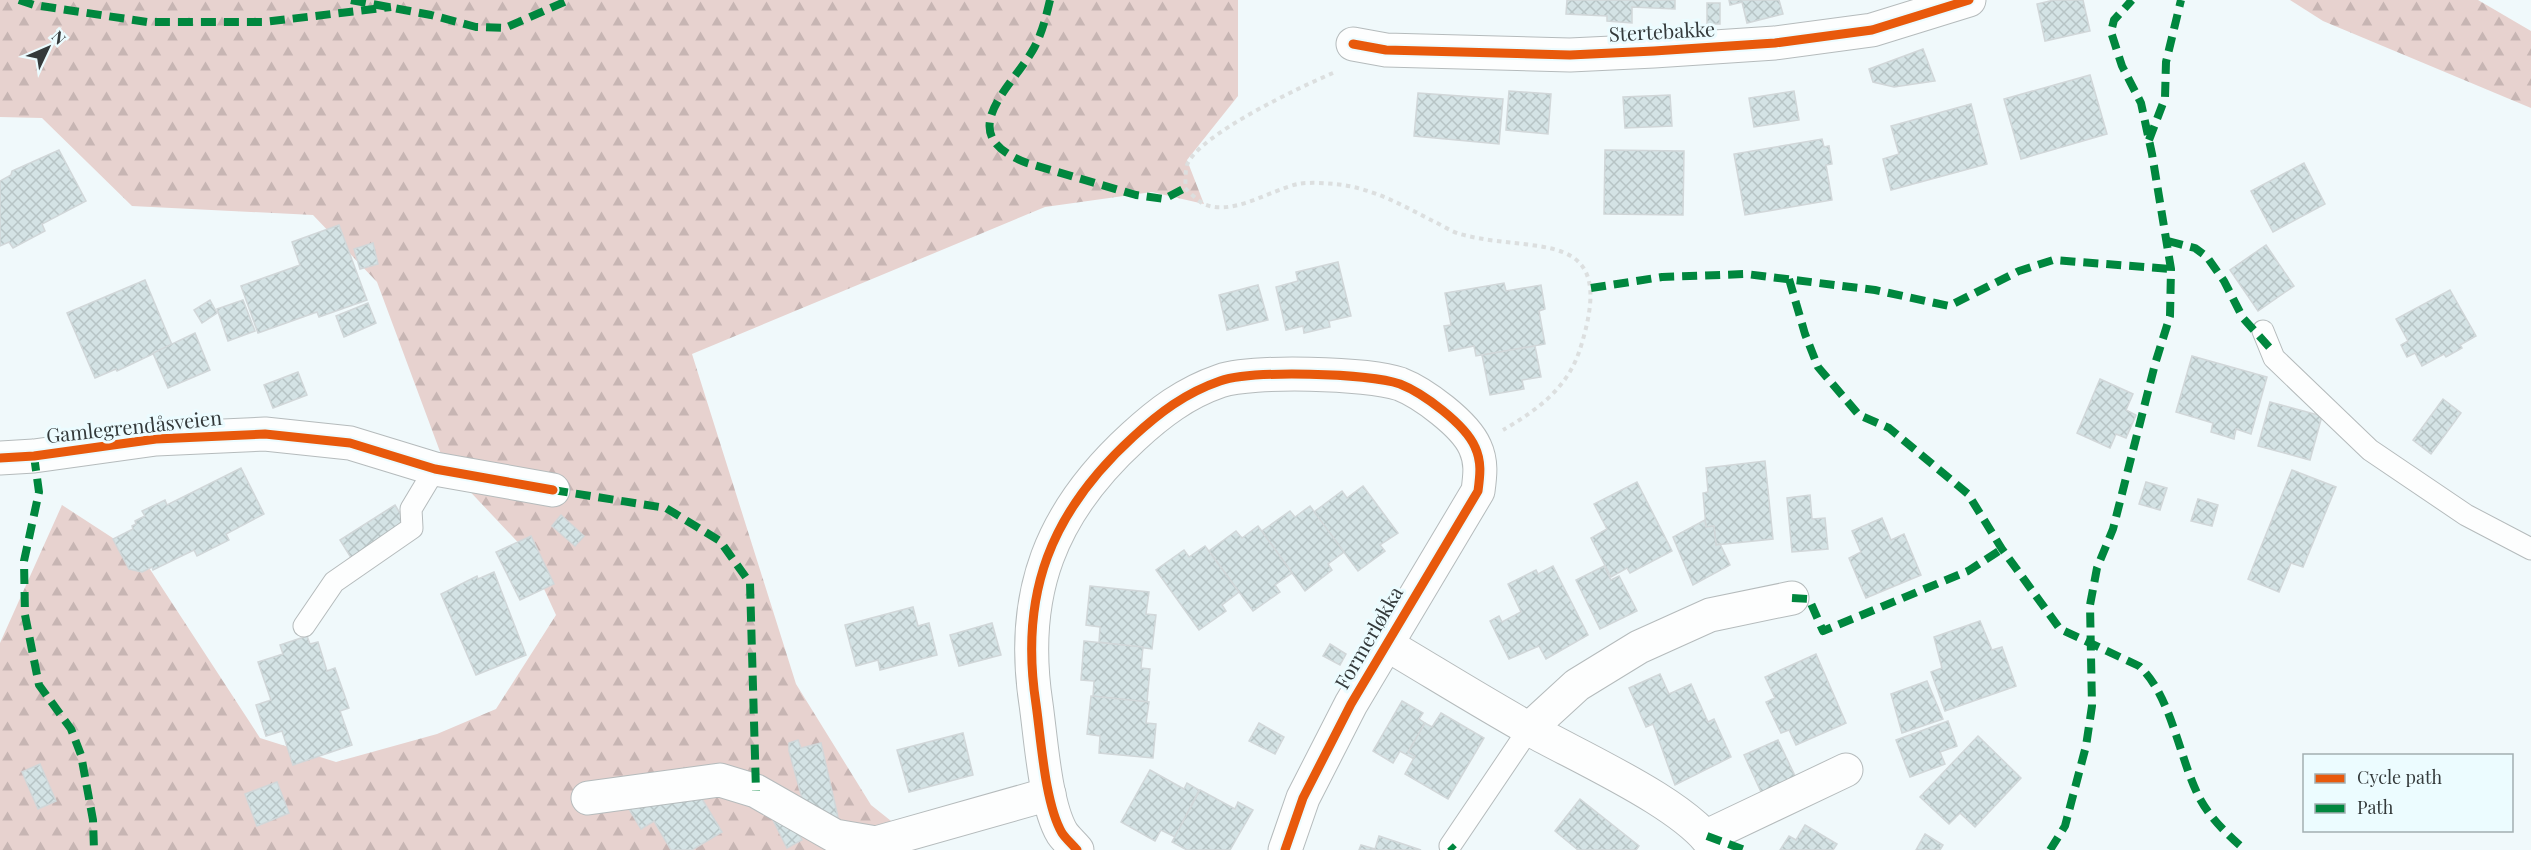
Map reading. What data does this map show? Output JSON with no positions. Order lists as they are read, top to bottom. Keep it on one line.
{"streets":{"street":["Stertebakke","Gamlegrendåsveien","Formerløkka"]},"legend":["Cycle path","Path"],"north":"top right"}
